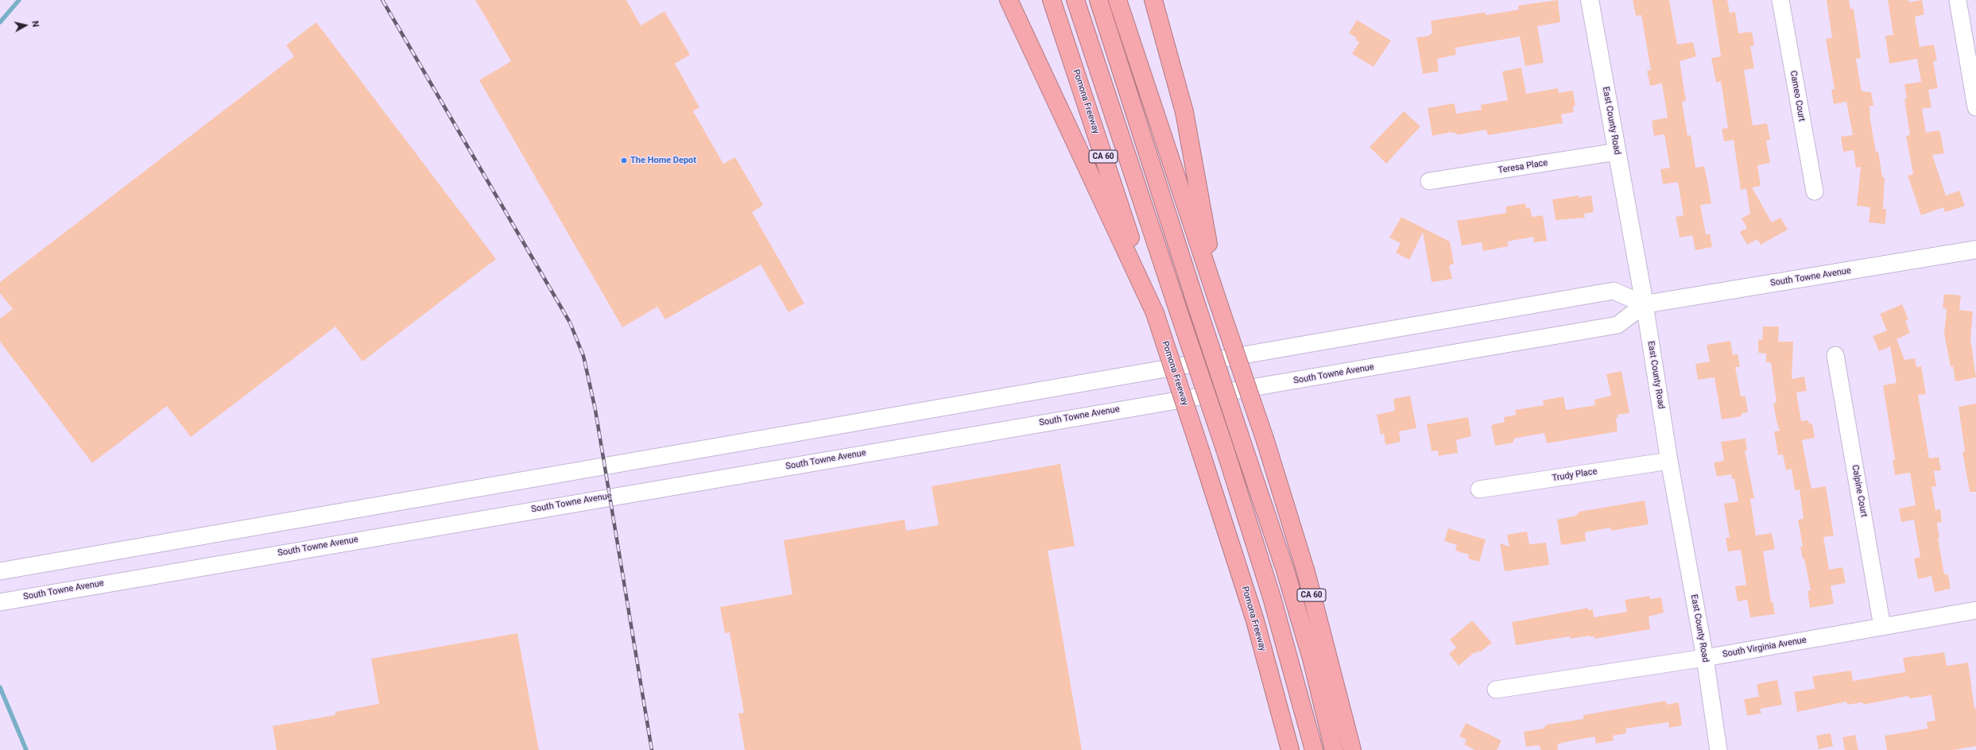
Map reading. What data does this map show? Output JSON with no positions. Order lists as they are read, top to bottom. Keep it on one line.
{"streets":{"highway":["Pomona Freeway","CA 60"],"street":["Cameo Court","East County Road","Teresa Place","South Towne Avenue","Trudy Place","Calpine Court","South Virginia Avenue"]},"crossings":[["East County Road","Teresa Place"],["East County Road","South Towne Avenue"],["East County Road","Trudy Place"],["East County Road","South Virginia Avenue"],["Calpine Court","South Virginia Avenue"]],"places":["The Home Depot"],"north":"right"}
